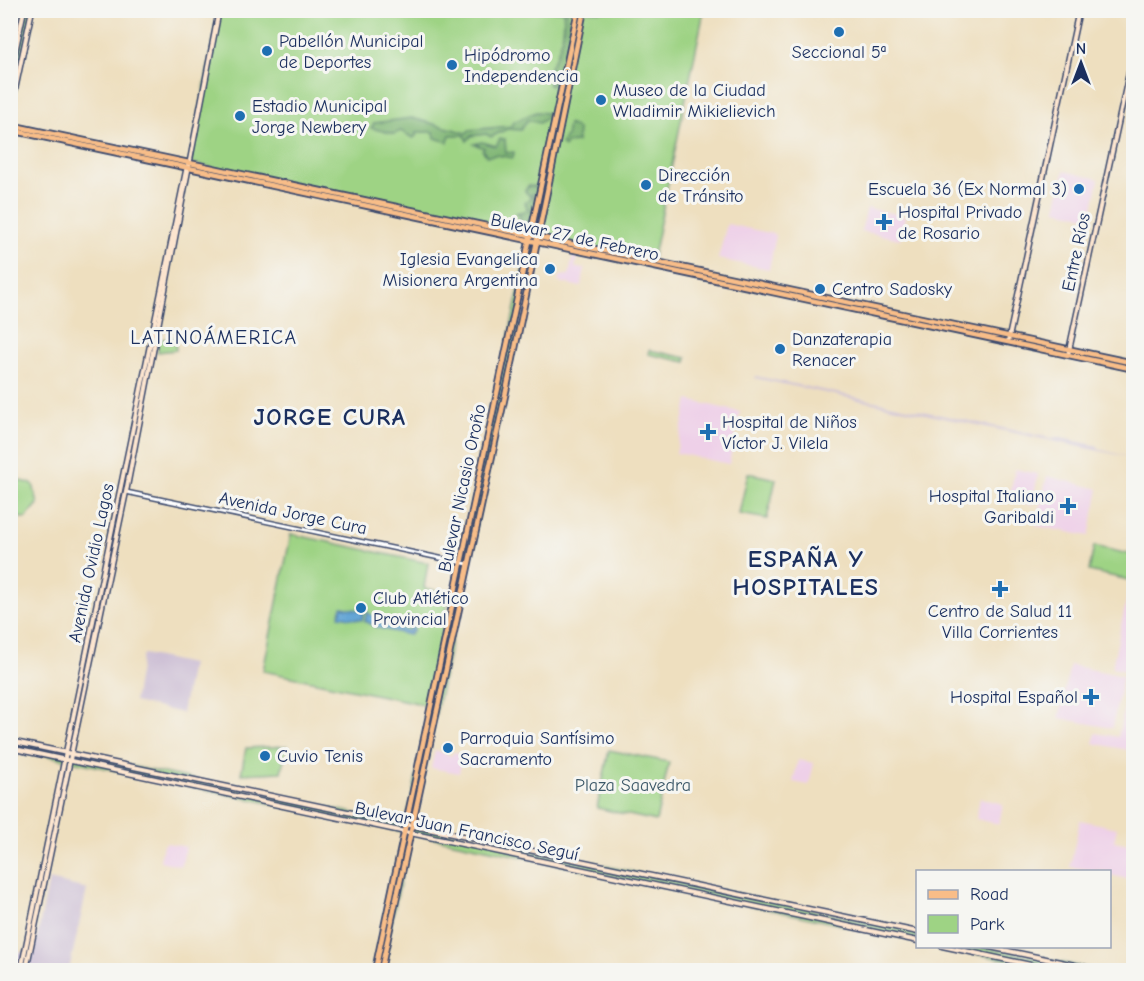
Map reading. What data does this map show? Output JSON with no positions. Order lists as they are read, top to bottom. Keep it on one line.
{"streets":{"main road":["Bulevar 27 de Febrero","Entre Ríos","Bulevar Nicasio Oroño","Avenida Jorge Cura","Avenida Ovidio Lagos","Bulevar Juan Francisco Seguí"]},"crossings":[["Bulevar 27 de Febrero","Entre Ríos"],["Bulevar 27 de Febrero","Bulevar Nicasio Oroño"],["Bulevar 27 de Febrero","Avenida Ovidio Lagos"],["Bulevar Nicasio Oroño","Avenida Jorge Cura"],["Bulevar Nicasio Oroño","Bulevar Juan Francisco Seguí"],["Avenida Jorge Cura","Avenida Ovidio Lagos"],["Avenida Ovidio Lagos","Bulevar Juan Francisco Seguí"]],"districts":["LATINOÁMERICA","JORGE CURA","ESPAÑA Y HOSPITALES"],"parks":["Plaza Saavedra"],"places":{"other":["Seccional 5ª","Pabellón Municipal de Deportes","Hipódromo Independencia","Museo de la Ciudad Wladimir Mikielievich","Estadio Municipal Jorge Newbery","Dirección de Tránsito","Escuela 36 (Ex Normal 3)","Iglesia Evangelica Misionera Argentina","Centro Sadosky","Danzaterapia Renacer","Club Atlético Provincial","Parroquia Santísimo Sacramento","Cuvio Tenis"],"health":["Hospital Privado de Rosario","Hospital de Niños Víctor J. Vilela","Hospital Italiano Garibaldi","Centro de Salud 11 Villa Corrientes","Hospital Español"]},"legend":["Road","Park"],"north":"top"}
